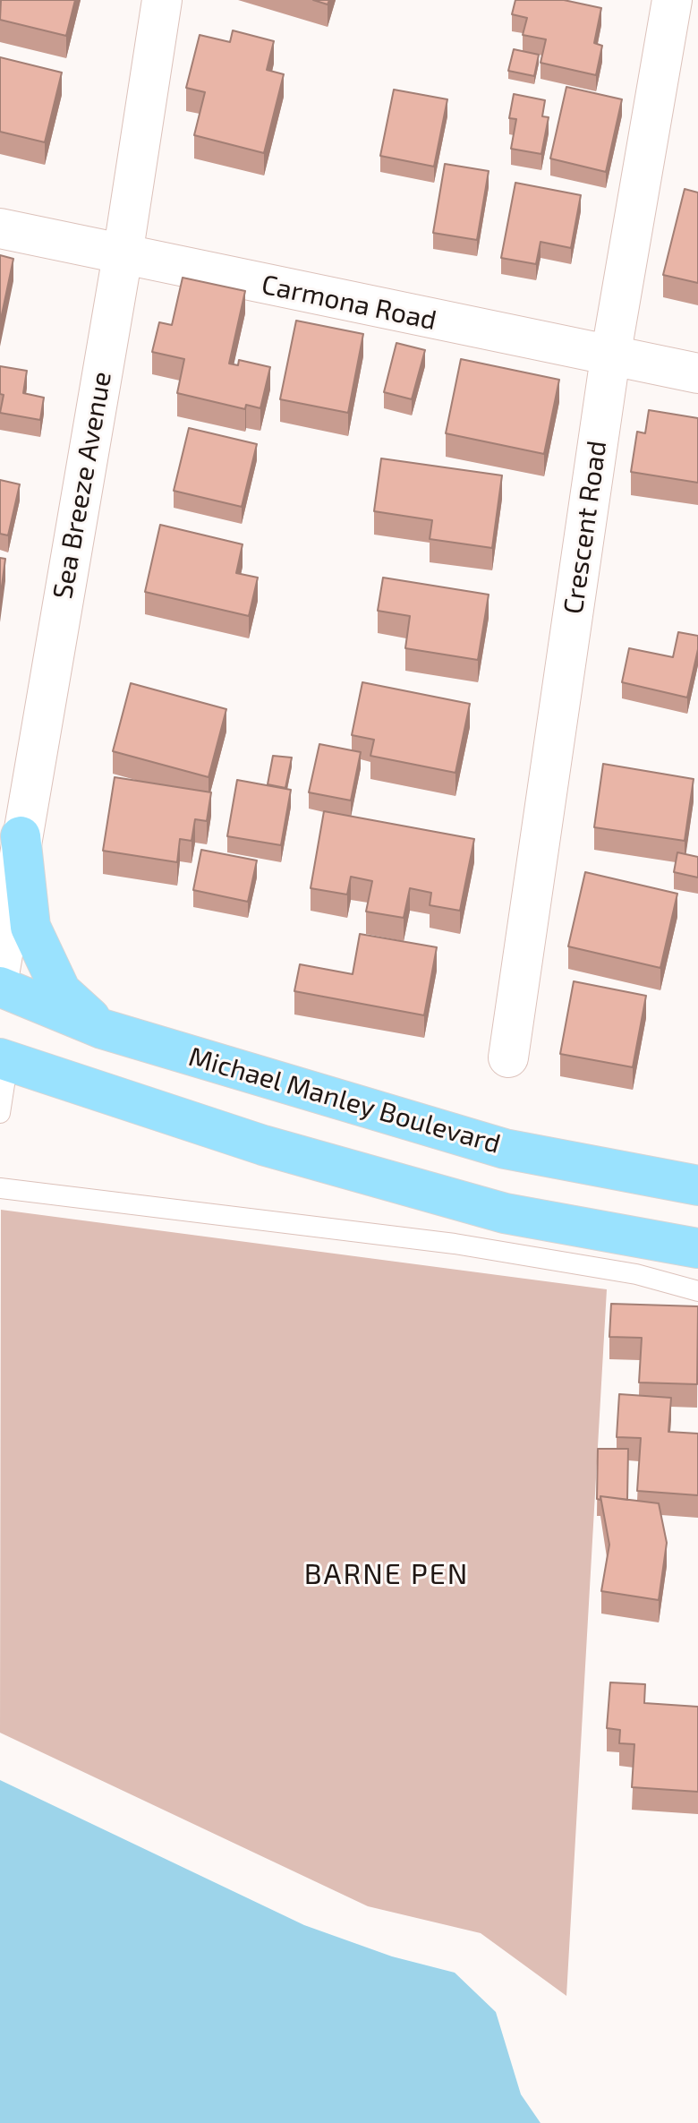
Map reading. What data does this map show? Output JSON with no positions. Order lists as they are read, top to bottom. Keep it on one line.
{"streets":{"highway":["Michael Manley Boulevard"],"street":["Carmona Road","Sea Breeze Avenue","Crescent Road"]},"crossings":[["Carmona Road","Sea Breeze Avenue"],["Carmona Road","Crescent Road"]],"districts":["BARNE PEN"]}
